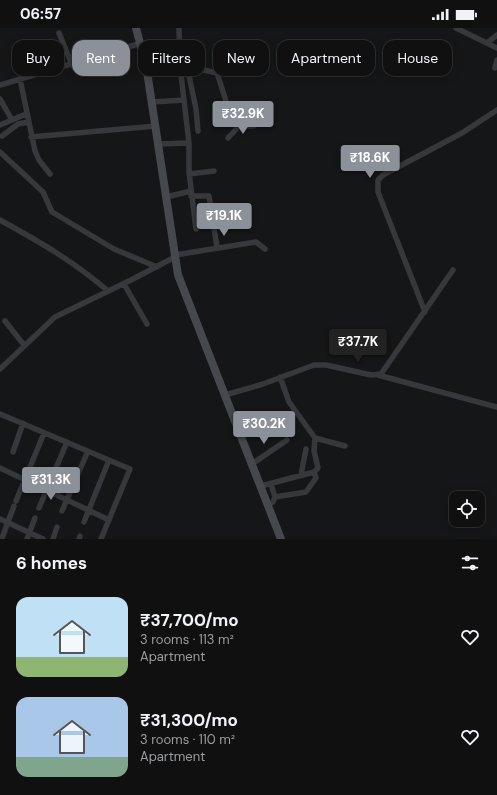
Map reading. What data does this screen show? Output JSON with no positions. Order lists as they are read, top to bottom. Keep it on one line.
{"page":{"status":"06:57","chip":["Buy","Rent","Filters","New","Apartment","House"],"price":["₹32.9K","₹18.6K","₹19.1K","₹37.7K","₹30.2K","₹31.3K"],"heading":"6 homes","list":[{"name":"₹37,700/mo","note":"3 rooms · 113 m² · Apartment"},{"name":"₹31,300/mo","note":"3 rooms · 110 m² · Apartment"}]}}
